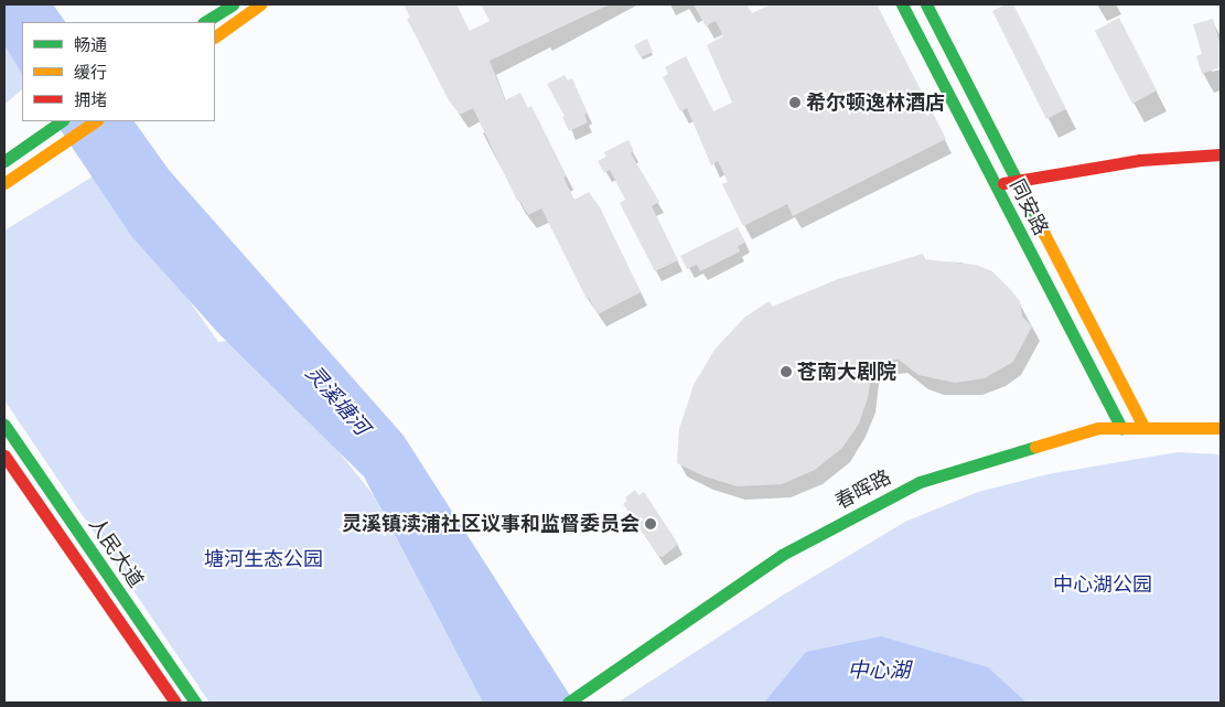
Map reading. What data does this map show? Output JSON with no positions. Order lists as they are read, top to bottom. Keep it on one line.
{"streets":{"street":["同安路","春晖路","人民大道"]},"crossings":[["同安路","春晖路"]],"water":["灵溪塘河","中心湖"],"parks":["塘河生态公园","中心湖公园"],"places":["希尔顿逸林酒店","苍南大剧院","灵溪镇渎浦社区议事和监督委员会"],"legend":["畅通","缓行","拥堵"]}
